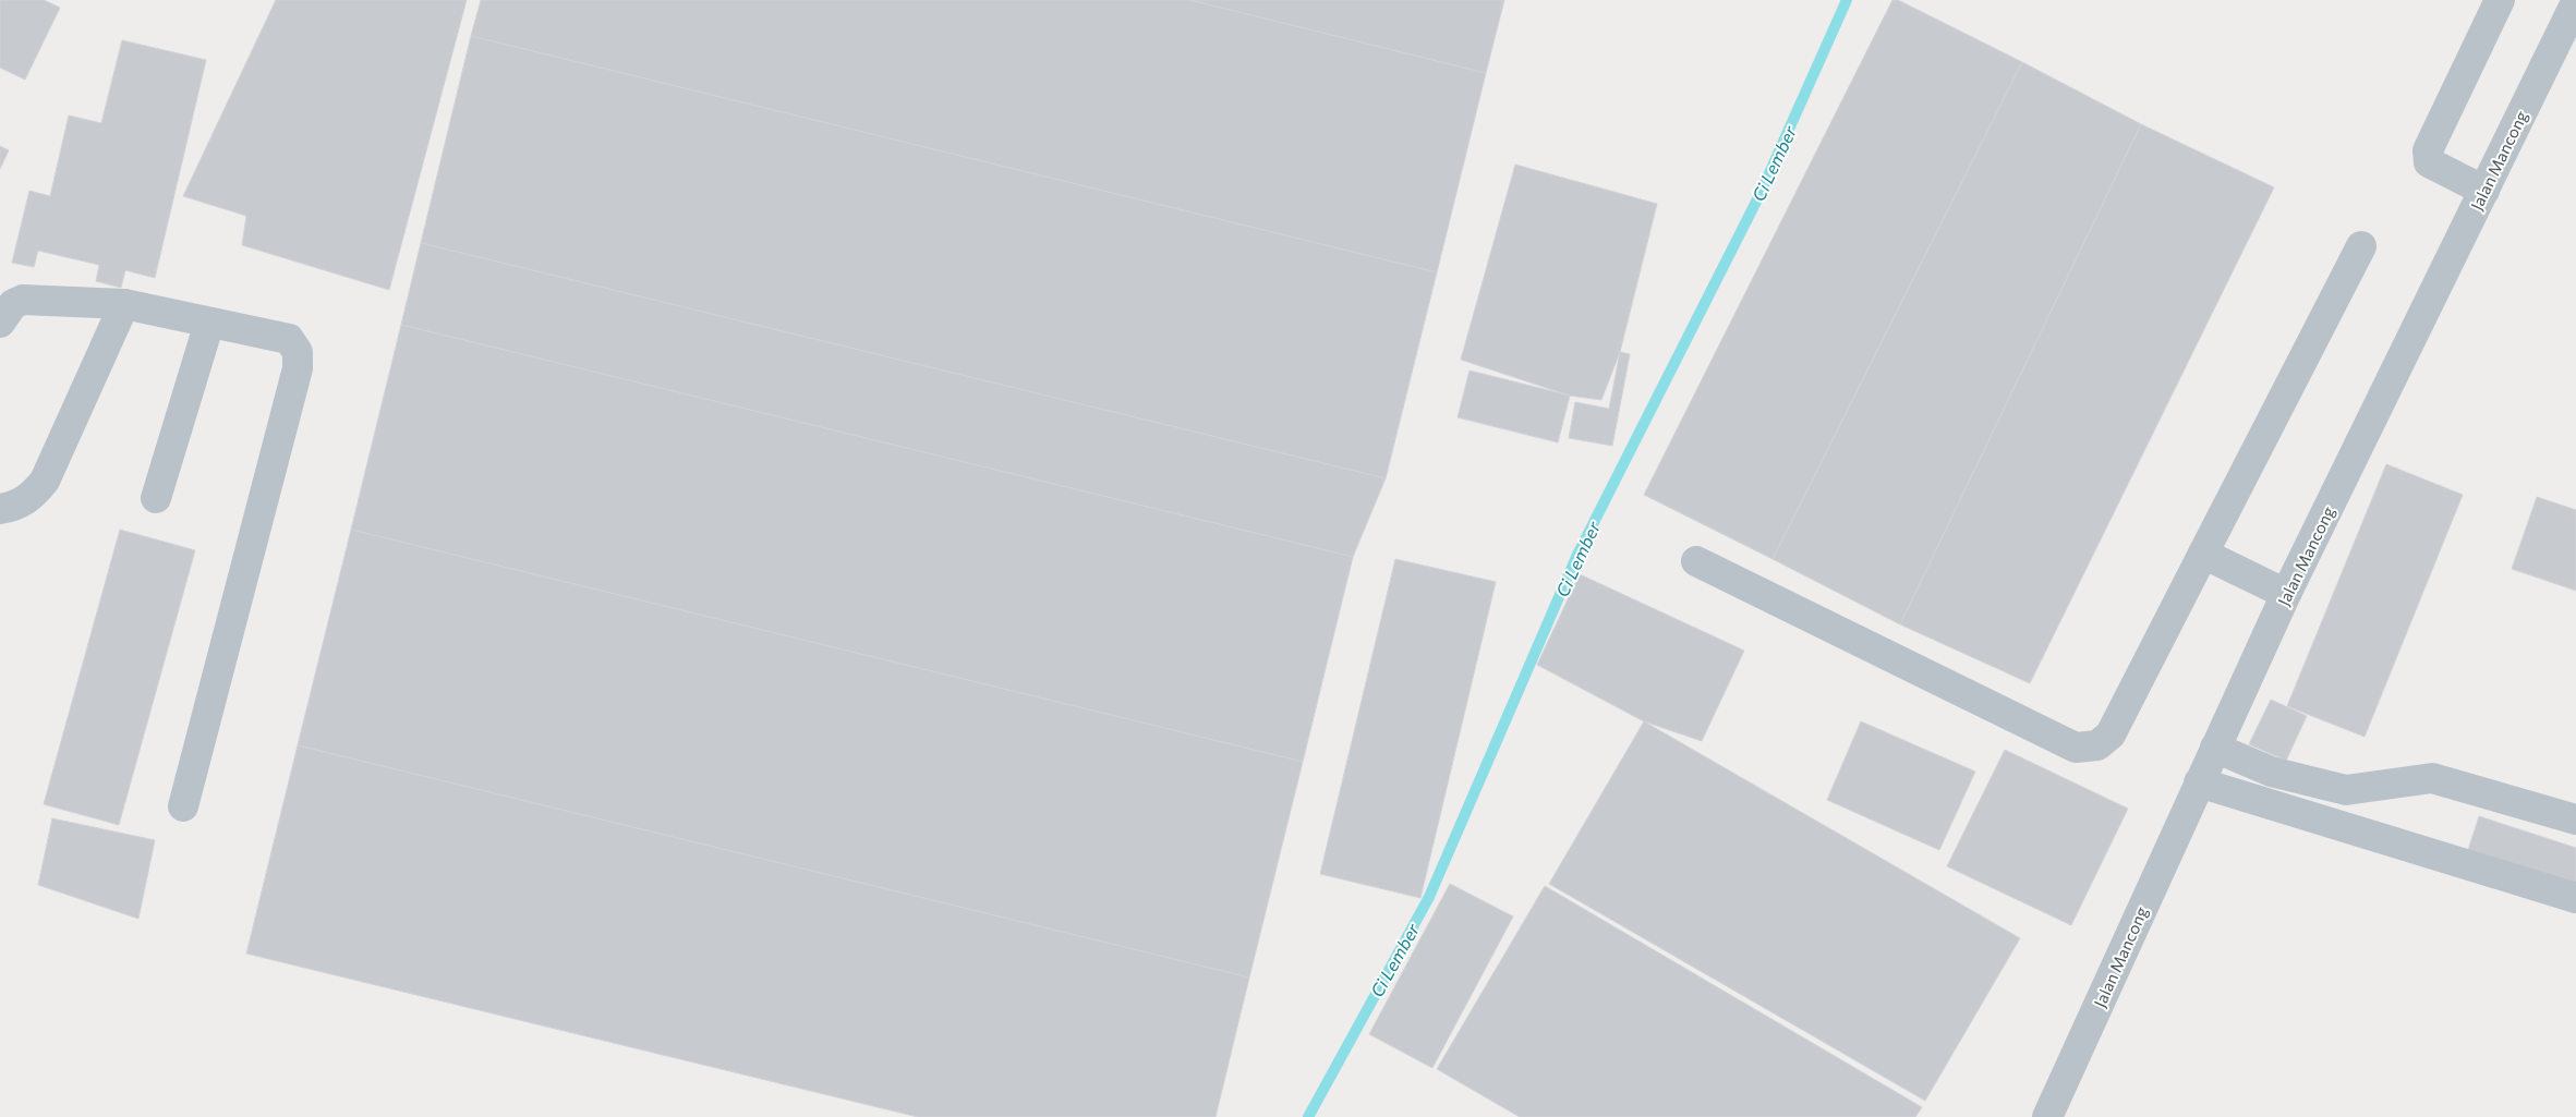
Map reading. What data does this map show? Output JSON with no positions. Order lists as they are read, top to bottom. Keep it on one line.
{"streets":{"street":["Jalan Mancong"]},"water":["Ci Lember"]}
